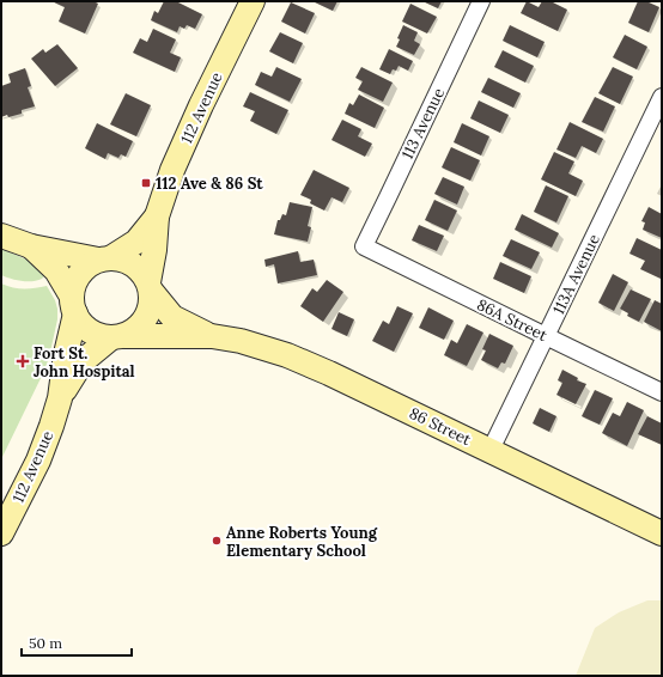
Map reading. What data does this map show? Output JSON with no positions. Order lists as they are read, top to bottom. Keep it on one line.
{"streets":{"street":["112 Avenue","113 Avenue","113A Avenue","86A Street","86 Street"]},"crossings":[["112 Avenue","86 Street"],["113 Avenue","86A Street"],["113A Avenue","86A Street"],["113A Avenue","86 Street"]],"places":{"transit":["112 Ave & 86 St"],"health":["Fort St. John Hospital"],"other":["Anne Roberts Young Elementary School"]},"scale_bar":"50 m"}
